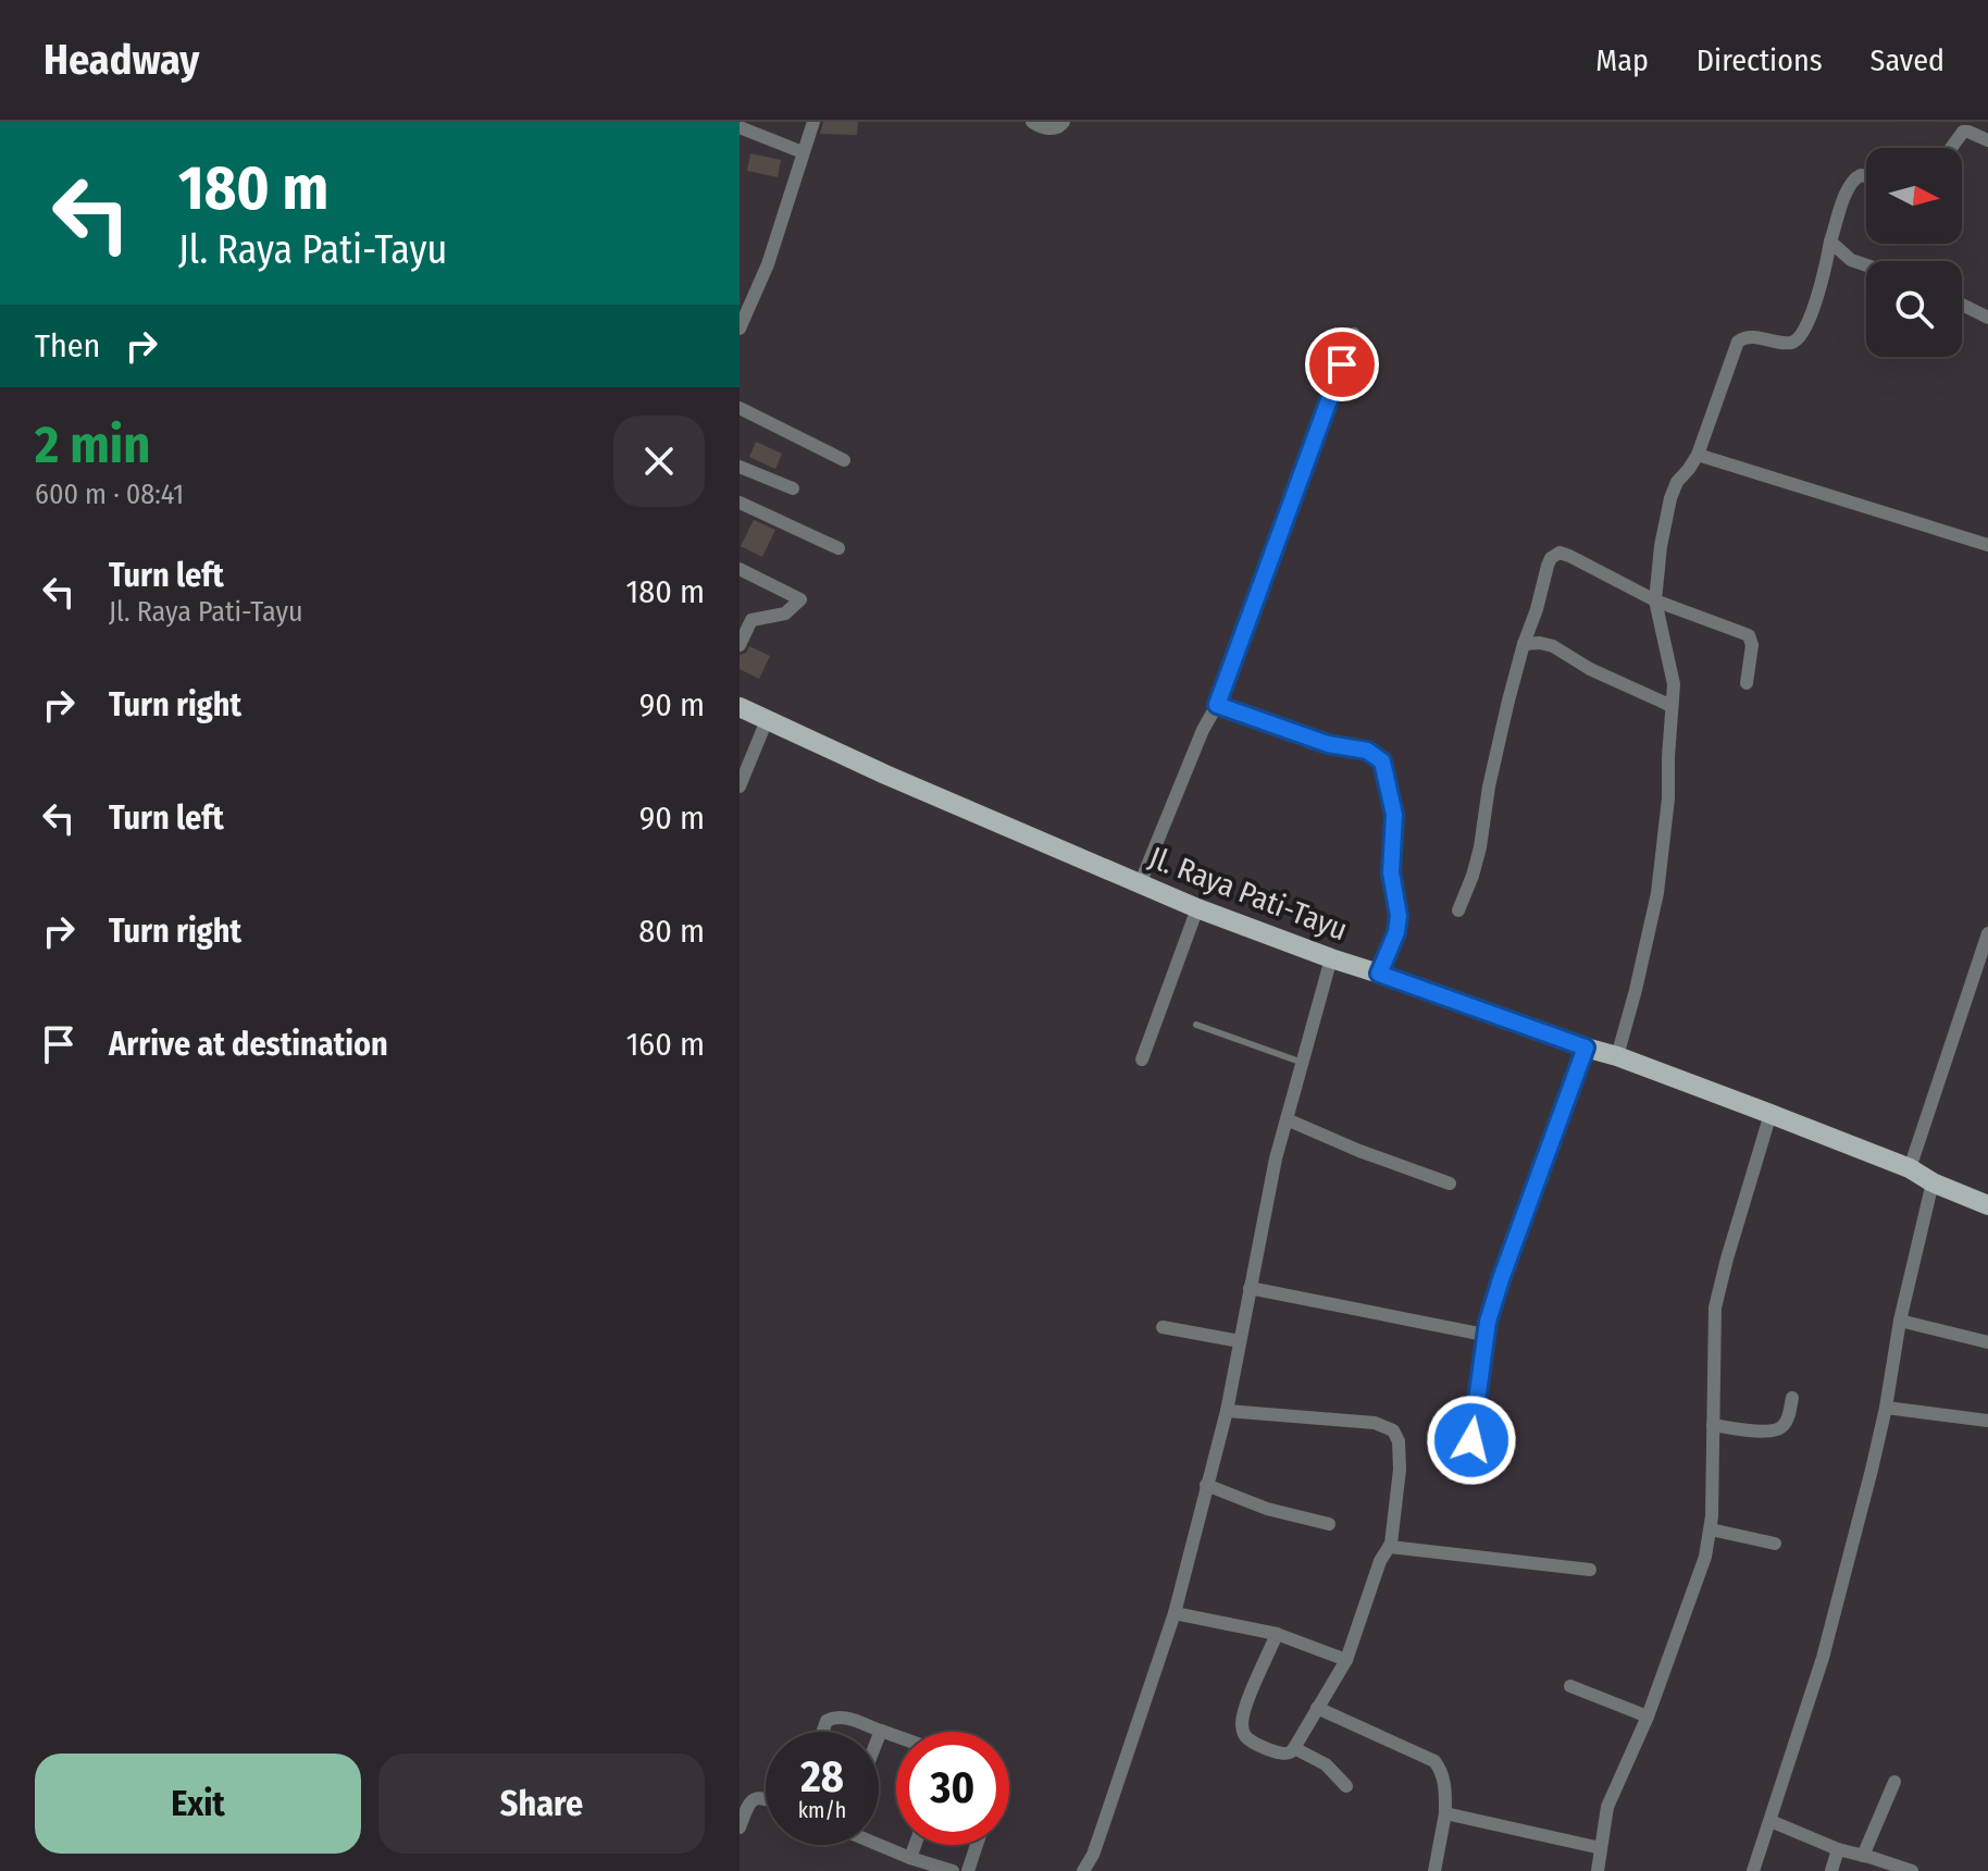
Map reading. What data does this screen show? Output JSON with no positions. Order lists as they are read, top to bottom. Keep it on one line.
{"streets":{"main road":["Jl. Raya Pati-Tayu"]},"north":"right","page":{"header":"Headway","nav":["Map","Directions","Saved"],"turn":["180 m","Jl. Raya Pati-Tayu"],"then":"Then","heading":["2 min","600 m · 08:41"],"list":[{"name":"Turn left","note":"Jl. Raya Pati-Tayu","value":"180 m"},{"name":"Turn right","value":"90 m"},{"name":"Turn left","value":"90 m"},{"name":"Turn right","value":"80 m"},{"name":"Arrive at destination","value":"160 m"}],"speed":"28 km/h","limit":"30","buttons":["Exit","Share"]}}
